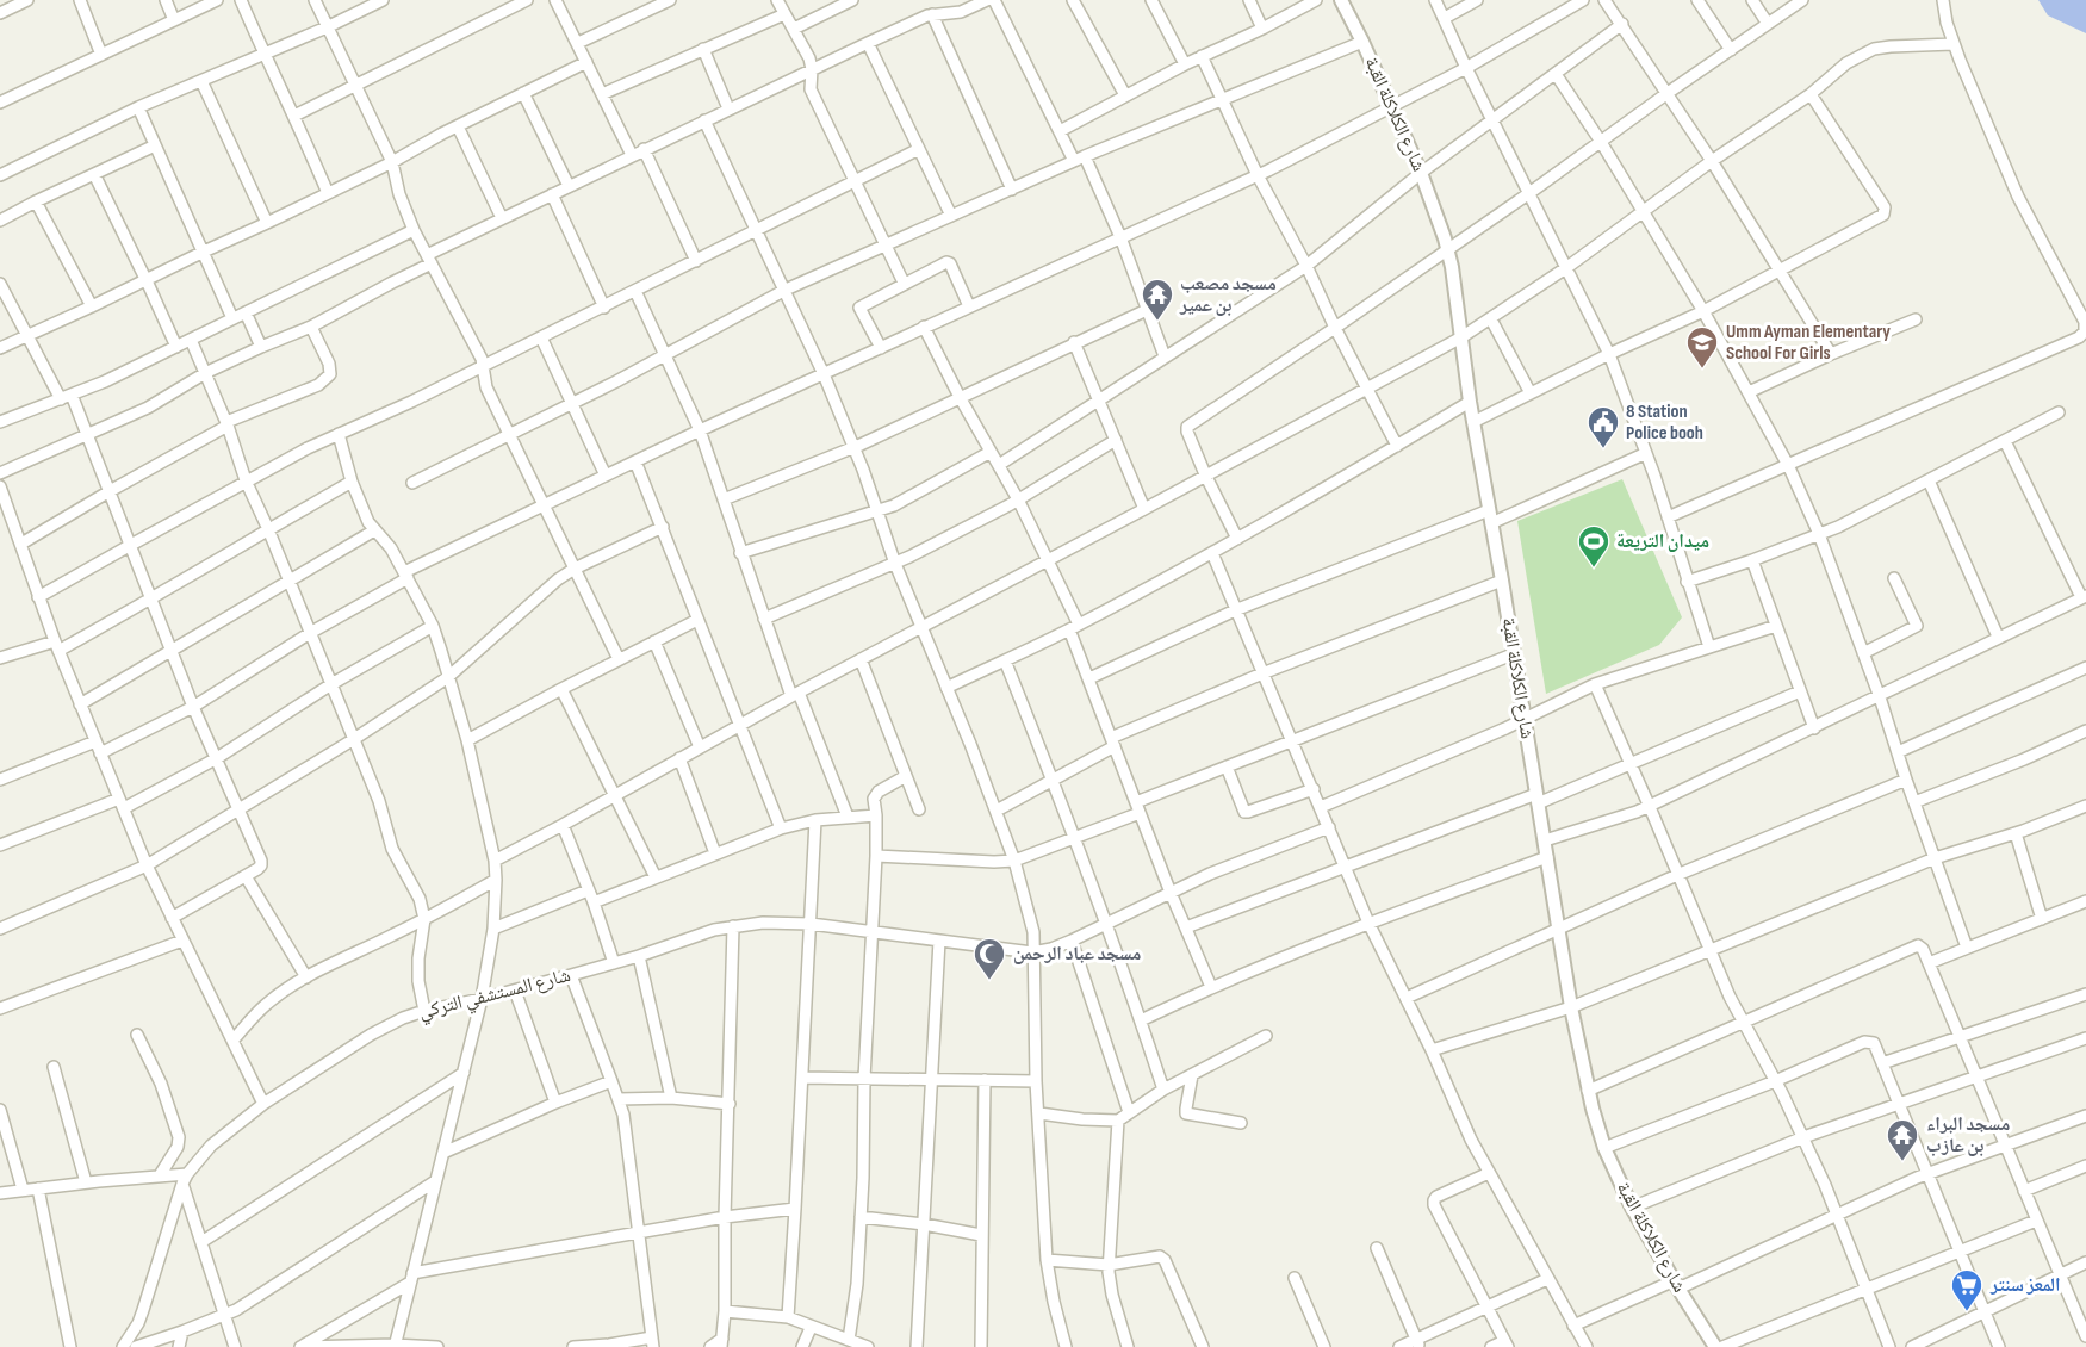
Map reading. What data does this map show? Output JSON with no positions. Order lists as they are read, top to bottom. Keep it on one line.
{"streets":{"street":["شارع الكلاكلة القبة","شارع المستشفي التركي"]},"places":{"temple":["مسجد مصعب بن عمير","مسجد البراء بن عازب"],"school or university":["Umm Ayman Elementary School For Girls"],"public building":["8 Station Police booh"],"sports":["ميدان التريعة"],"mosque":["مسجد عباد الرحمن"],"supermarket":["المعز سنتر"]}}
